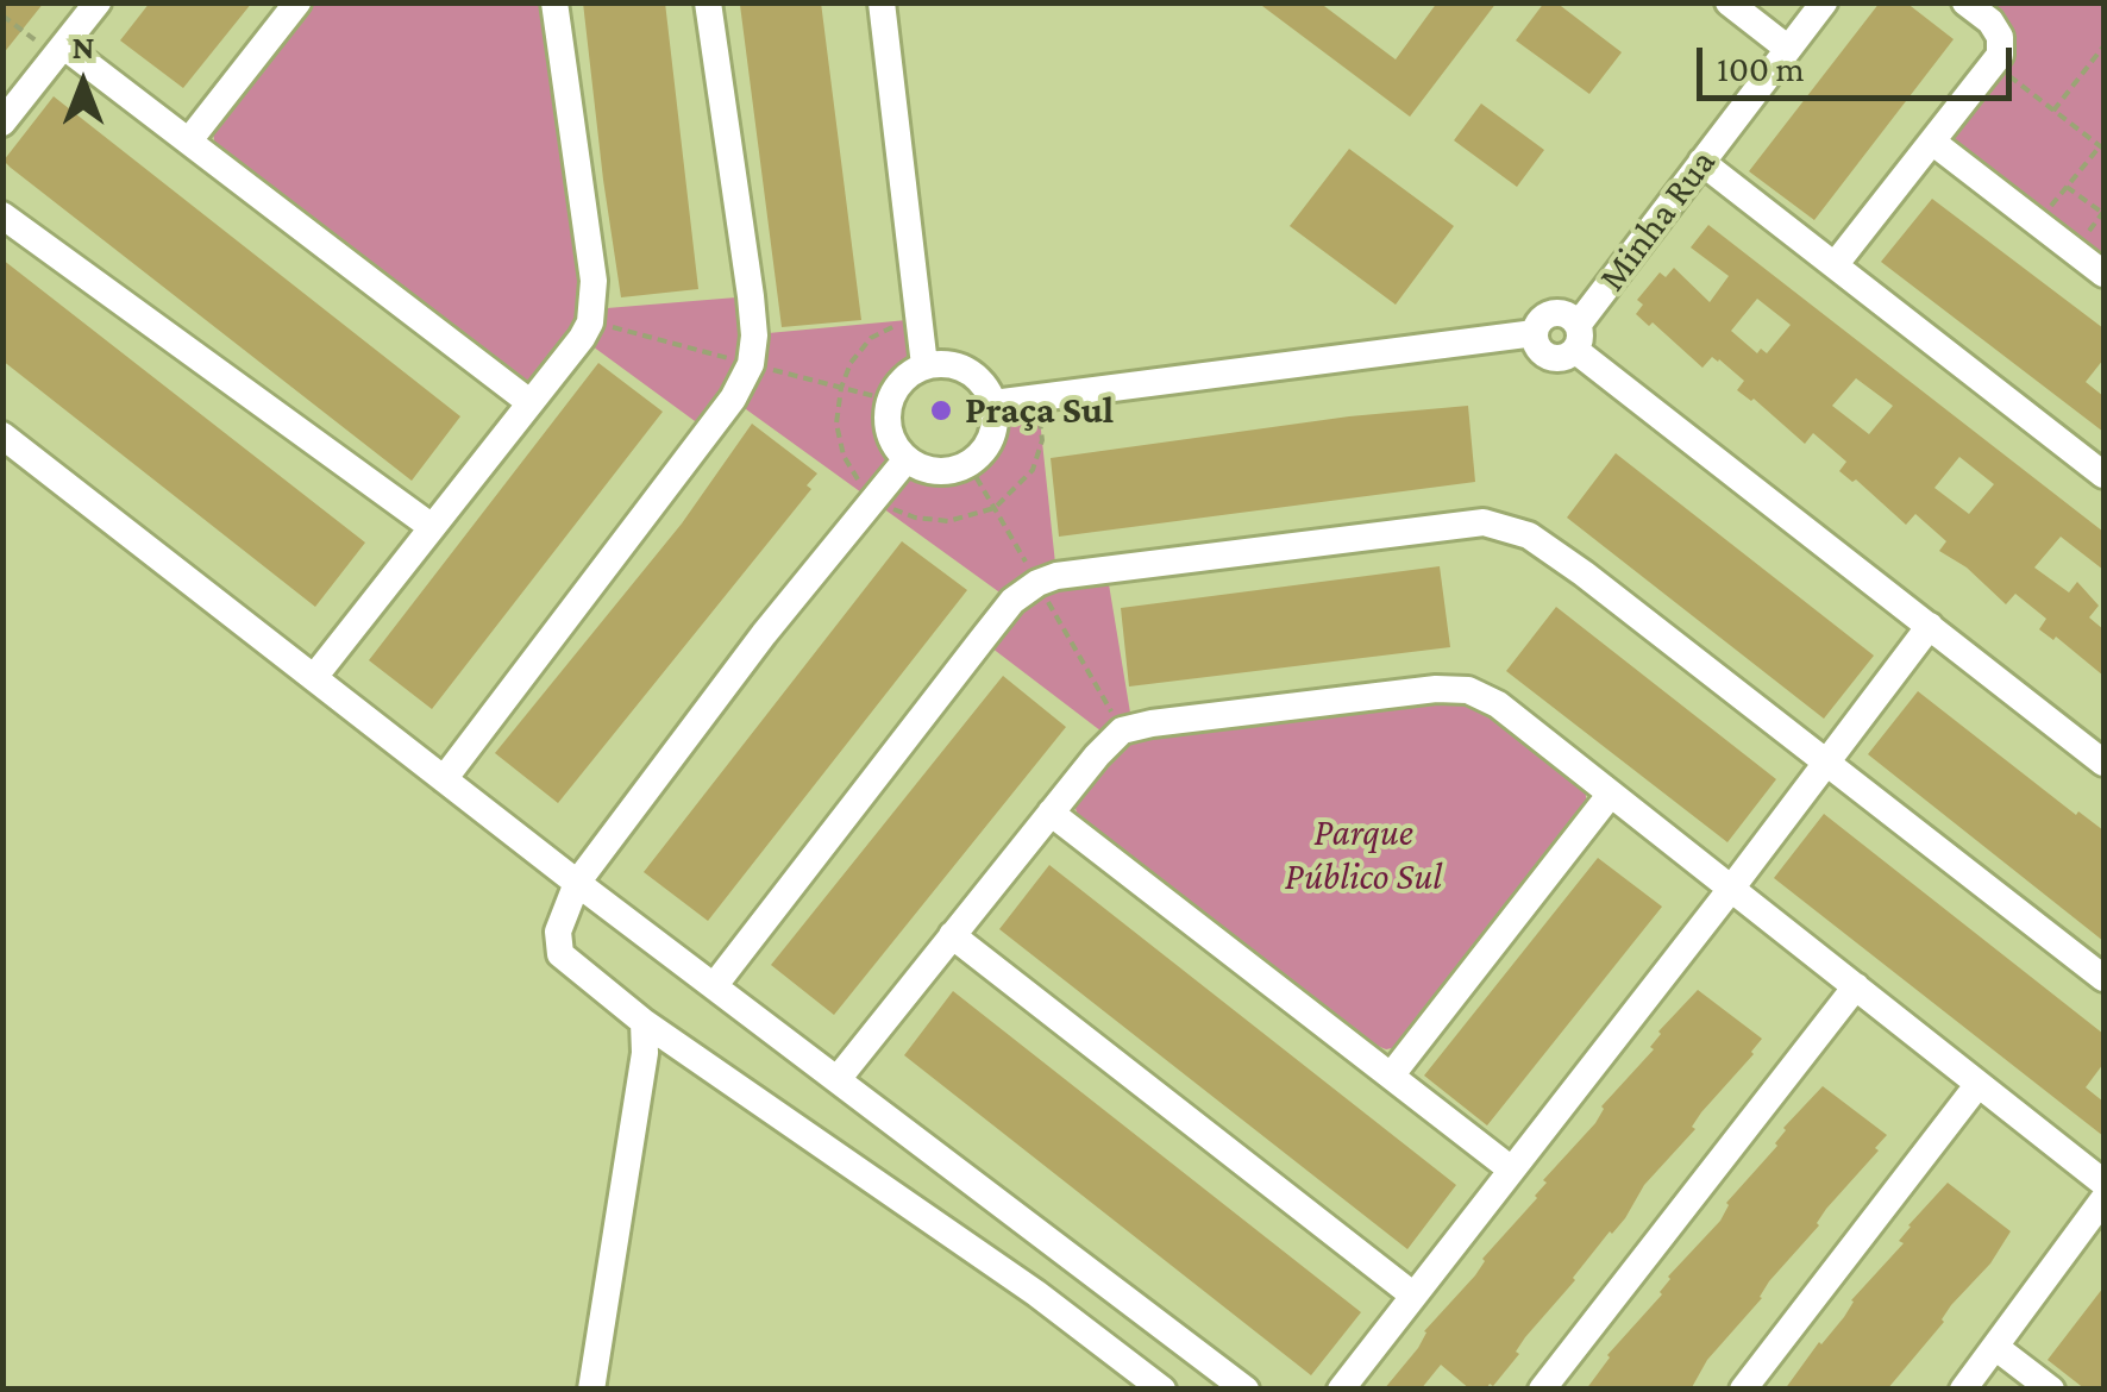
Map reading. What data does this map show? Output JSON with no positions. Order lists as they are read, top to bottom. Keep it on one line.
{"streets":{"street":["Minha Rua"]},"parks":["Parque Público Sul"],"places":["Praça Sul"],"scale_bar":"100 m","north":"top"}
